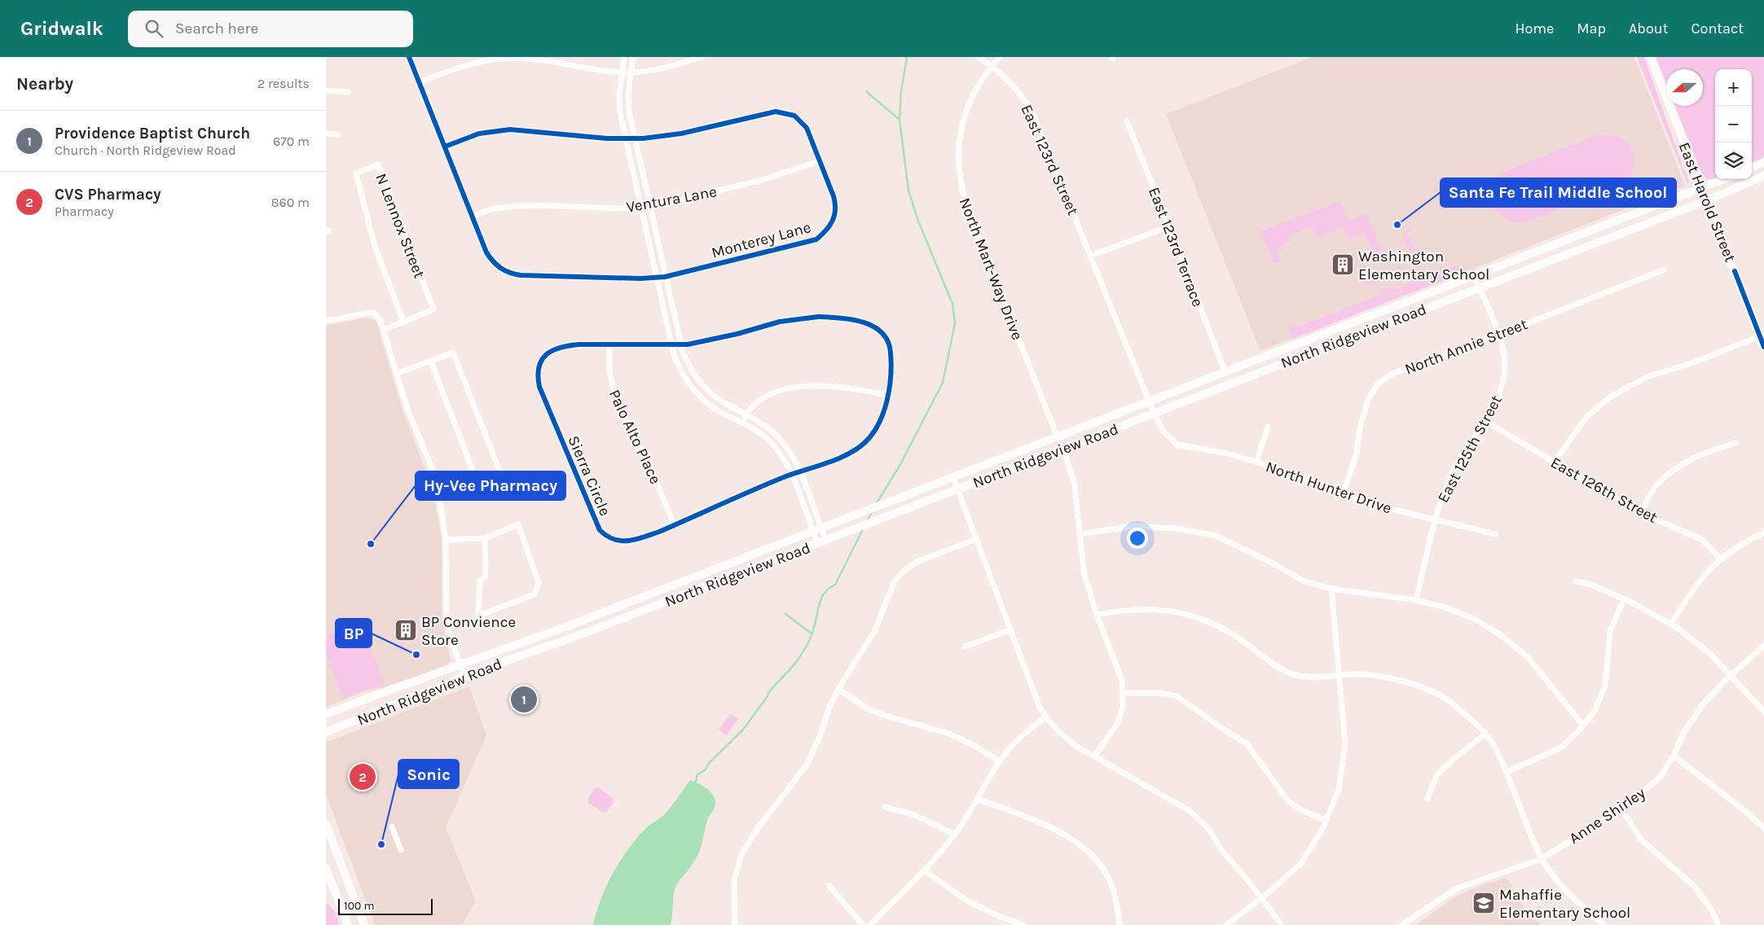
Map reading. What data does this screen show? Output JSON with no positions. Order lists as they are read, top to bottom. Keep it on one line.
{"streets":{"main road":["East Harold Street","North Ridgeview Road"],"street":["East 123rd Street","Ventura Lane","N Lennox Street","Monterey Lane","East 123rd Terrace","North Mart-Way Drive","North Annie Street","Palo Alto Place","East 125th Street","Sierra Circle","North Hunter Drive","East 126th Street","Anne Shirley"]},"crossings":[["East 123rd Street","North Mart-Way Drive"],["East 123rd Street","North Ridgeview Road"],["East 123rd Street","North Hunter Drive"],["Ventura Lane","Monterey Lane"],["East Harold Street","North Ridgeview Road"],["East 123rd Terrace","North Ridgeview Road"],["North Mart-Way Drive","North Ridgeview Road"],["North Ridgeview Road","East 125th Street"],["North Ridgeview Road","North Hunter Drive"],["North Annie Street","East 125th Street"],["North Annie Street","North Hunter Drive"],["Palo Alto Place","Sierra Circle"],["East 125th Street","North Hunter Drive"],["East 125th Street","East 126th Street"]],"places":{"other":["Santa Fe Trail Middle School","Hy-Vee Pharmacy","BP","Sonic"],"building":["Washington Elementary School","BP Convience Store"],"school or university":["Mahaffie Elementary School"]},"scale_bar":"100 m","north":"left","page":{"header":"Gridwalk","search":"Search here","nav":["Home","Map","About","Contact"],"heading":["Nearby","2 results"],"map_buttons":["+","−"],"list":[{"mark":"1","name":"Providence Baptist Church","note":"Church · North Ridgeview Road","value":"670 m"},{"mark":"2","name":"CVS Pharmacy","note":"Pharmacy","value":"860 m"}],"pins":["1","2"],"scale":"100 m"}}
